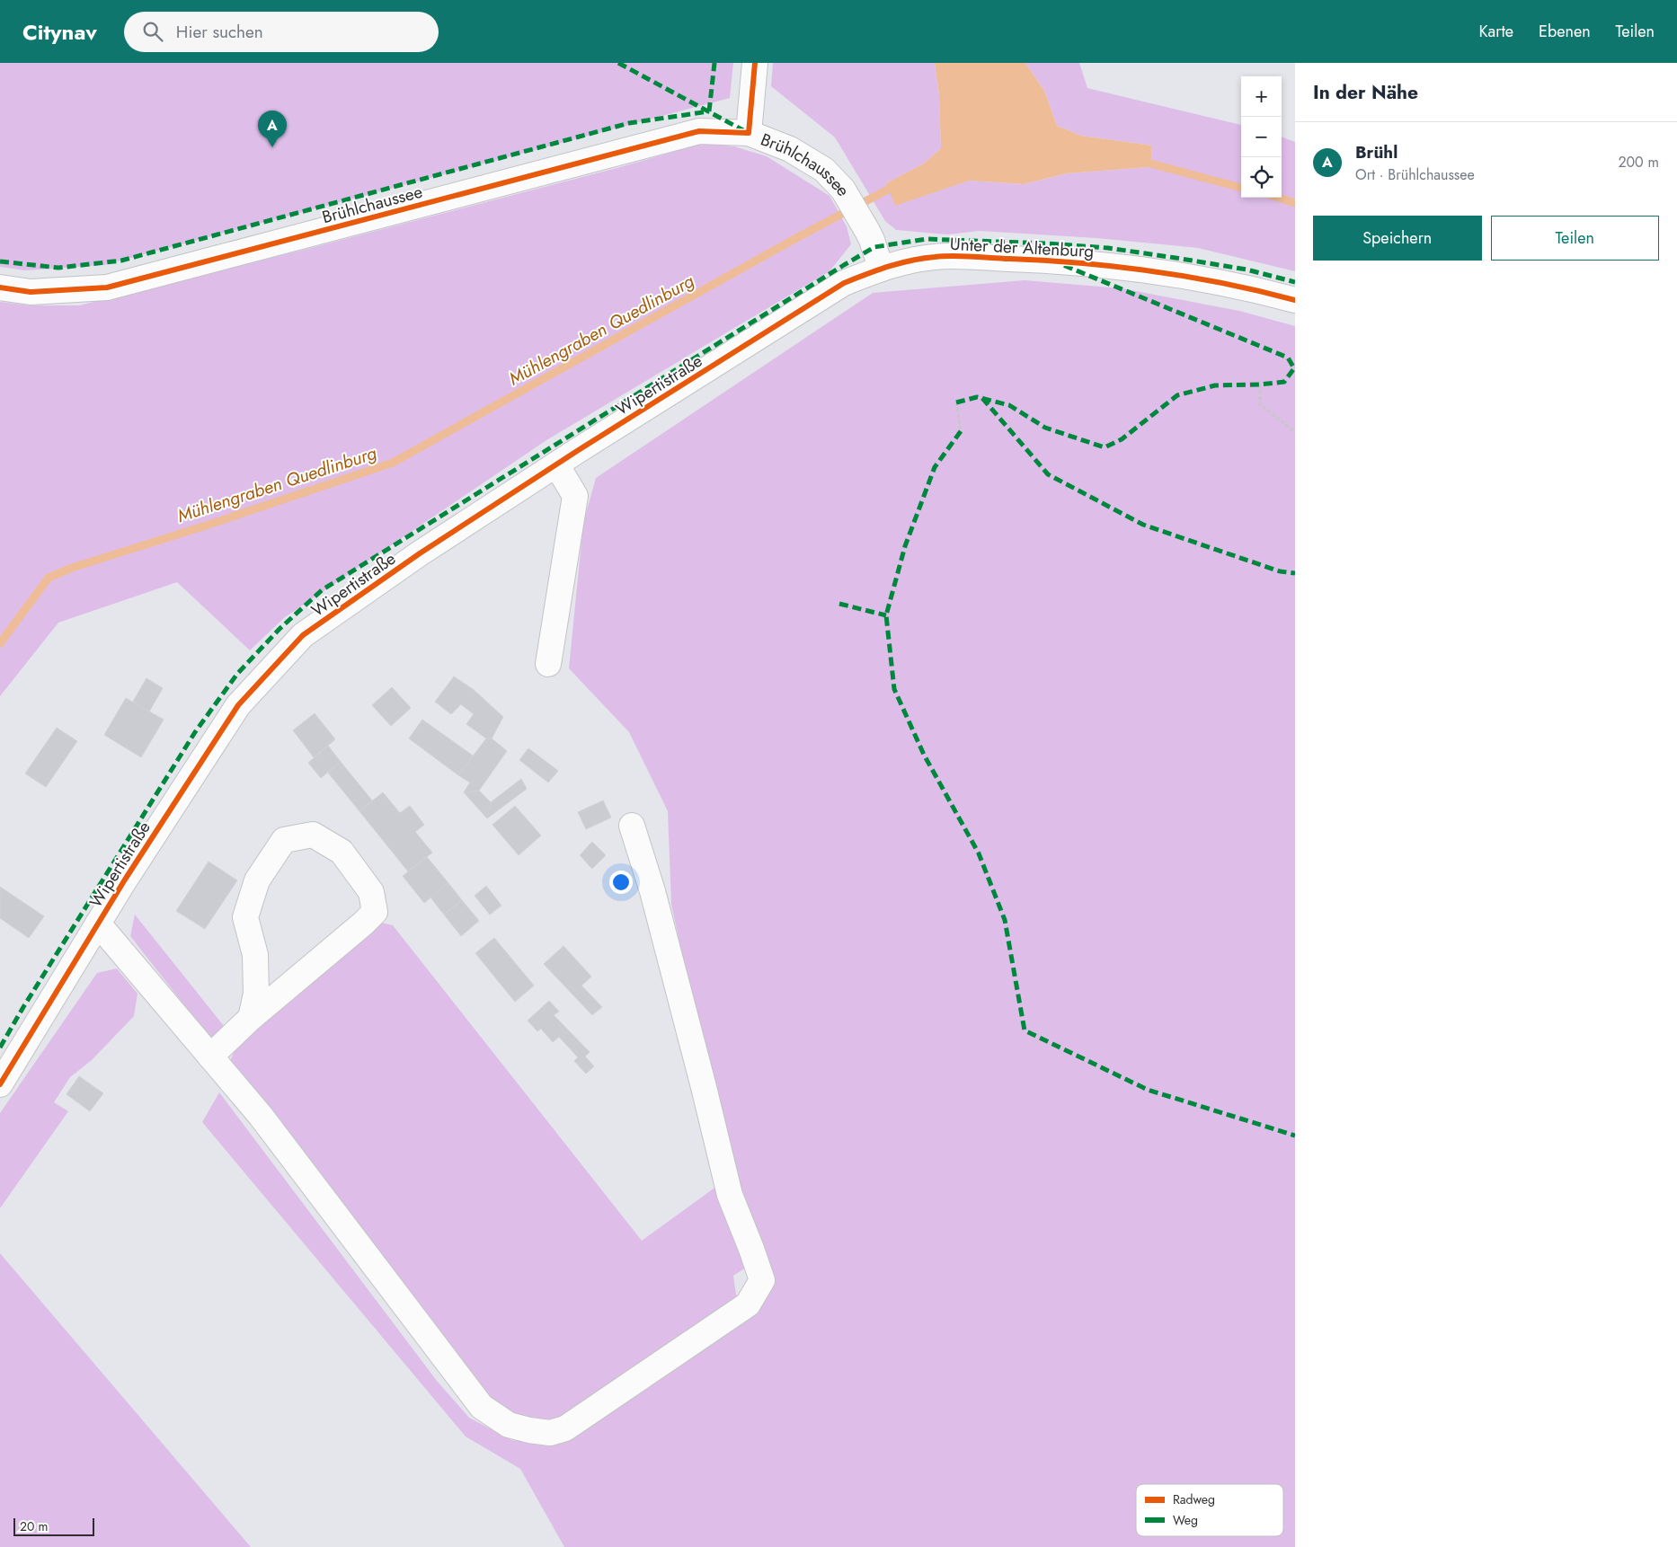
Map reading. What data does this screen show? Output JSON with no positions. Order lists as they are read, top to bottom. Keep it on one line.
{"streets":{"street":["Brühlchaussee","Unter der Altenburg","Wipertistraße"]},"crossings":[["Brühlchaussee","Unter der Altenburg"],["Brühlchaussee","Wipertistraße"],["Unter der Altenburg","Wipertistraße"]],"water":["Mühlengraben Quedlinburg"],"legend":["Radweg","Weg"],"scale_bar":"20 m","page":{"header":"Citynav","search":"Hier suchen","nav":["Karte","Ebenen","Teilen"],"heading":"In der Nähe","map_buttons":["+","−"],"pins":"A","list":[{"mark":"A","name":"Brühl","note":"Ort · Brühlchaussee","value":"200 m"}],"buttons":["Speichern","Teilen"],"scale":"20 m"}}
